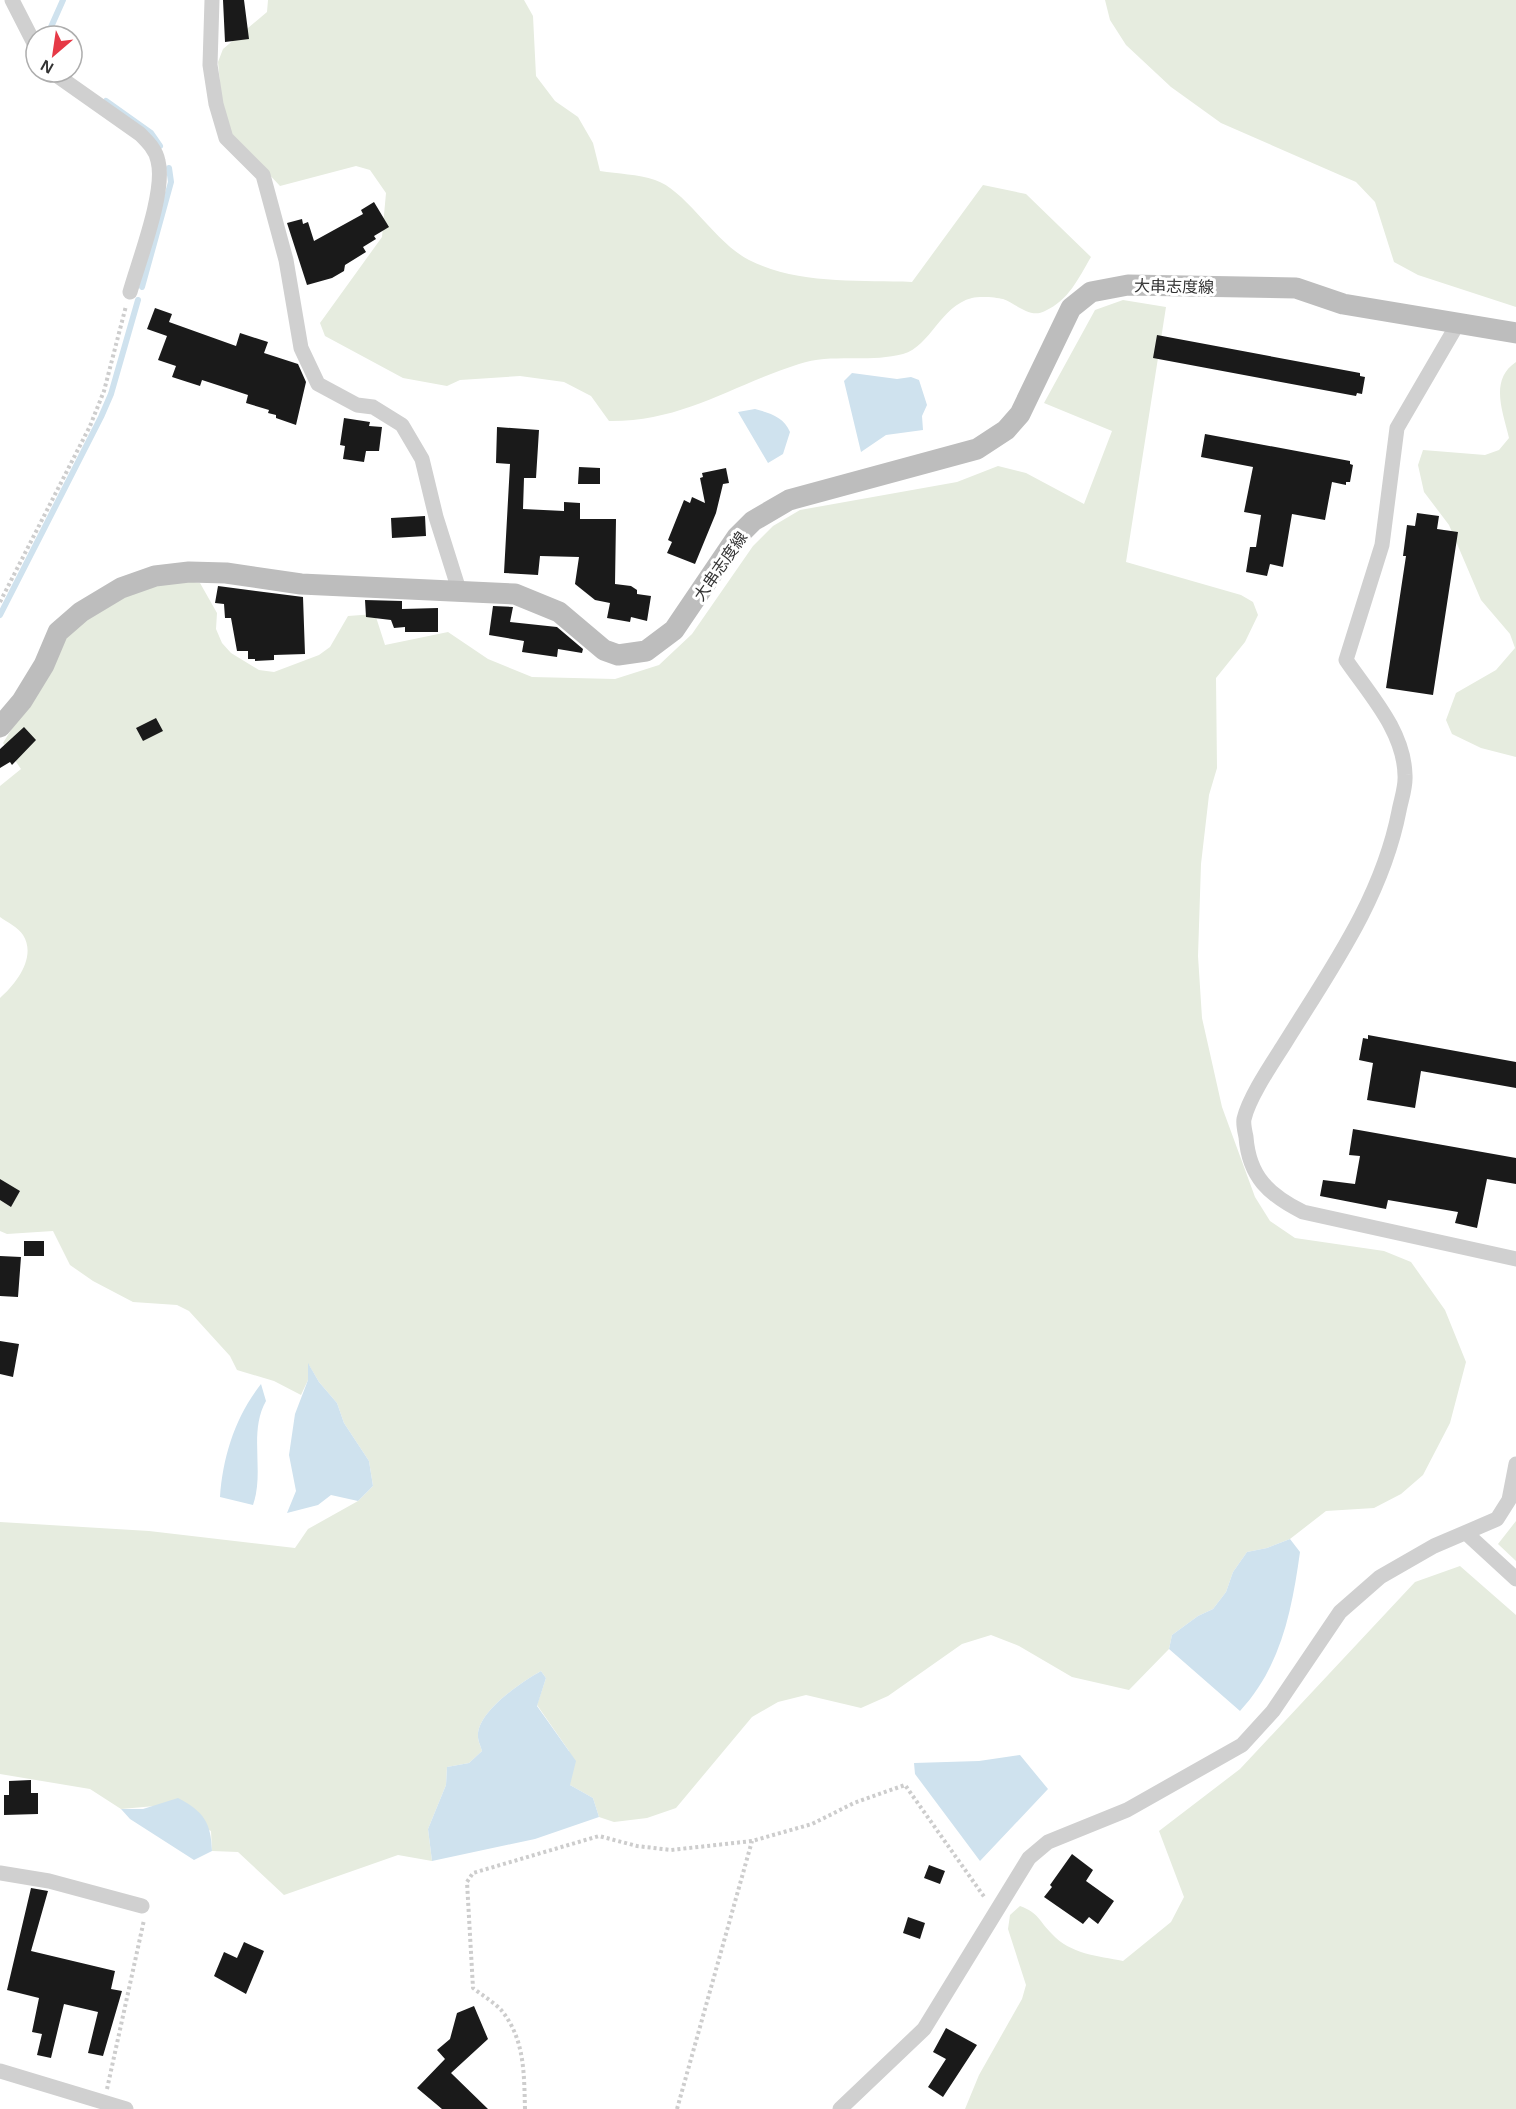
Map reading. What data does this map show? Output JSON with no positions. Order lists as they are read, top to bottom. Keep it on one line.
{"streets":{"main road":["大串志度線"]},"north":"bottom left"}
